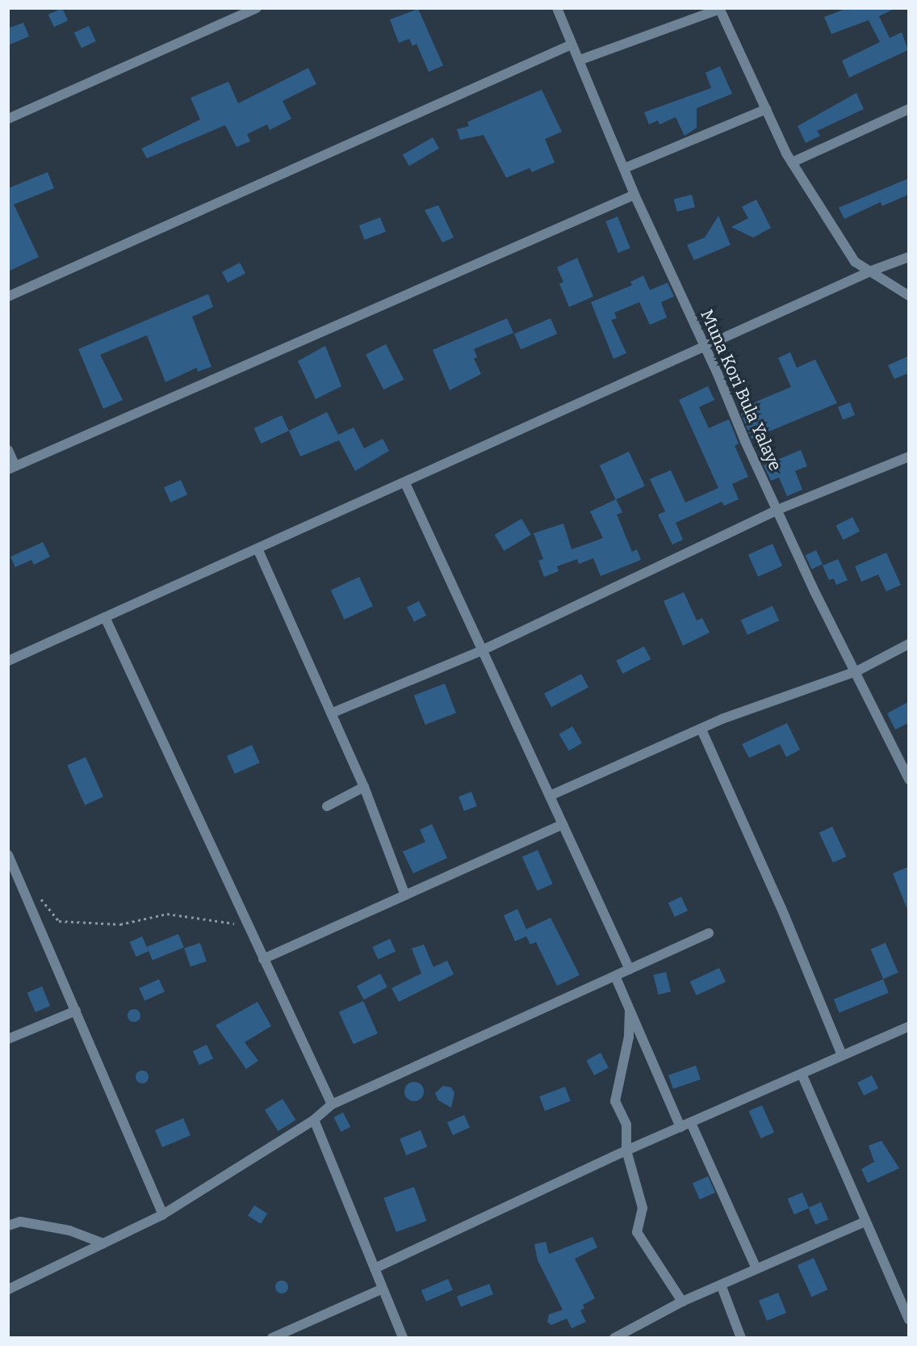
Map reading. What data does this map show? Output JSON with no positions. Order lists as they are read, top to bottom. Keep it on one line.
{"streets":{"street":["Muna Kori Bula Yalaye"]}}
